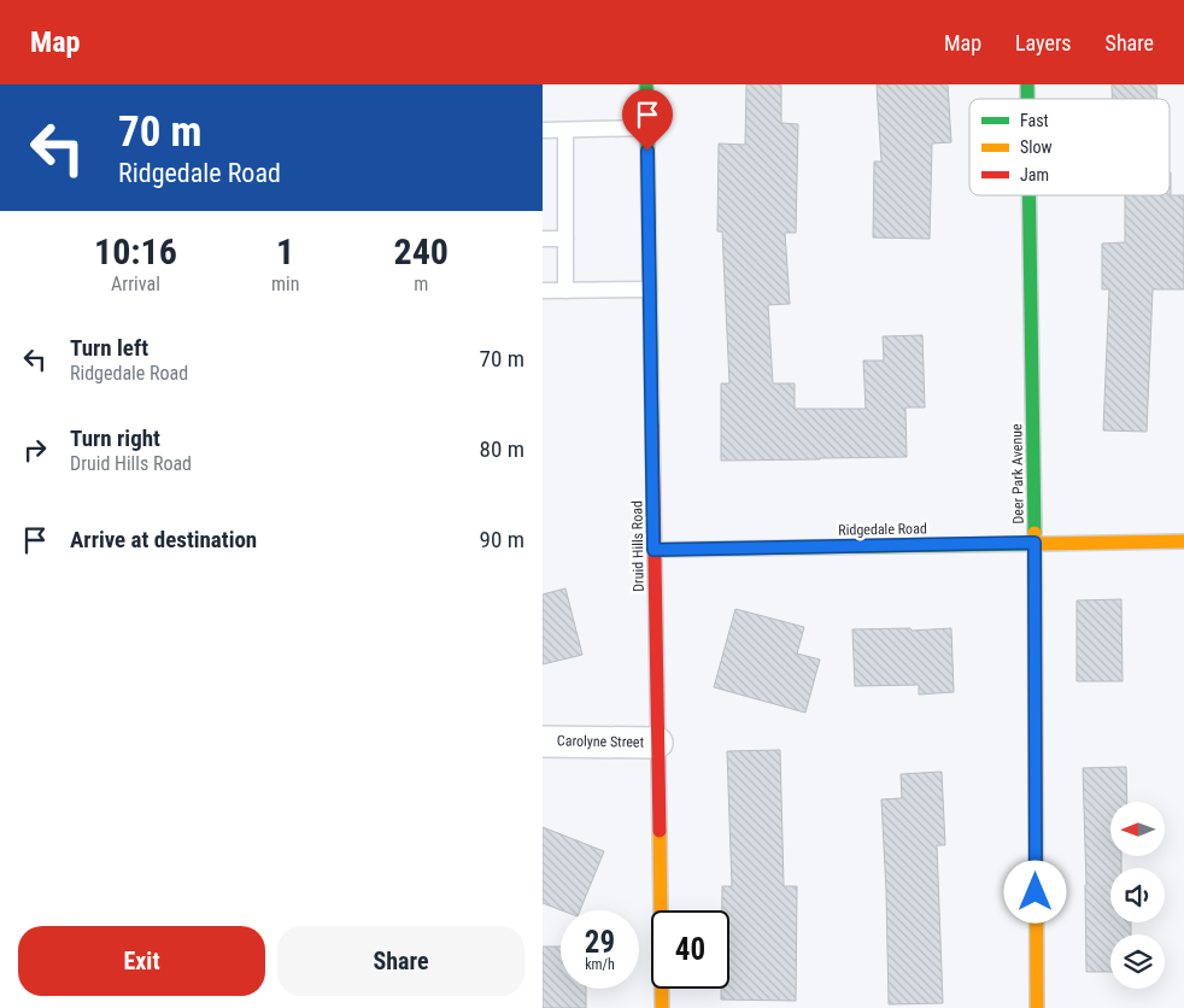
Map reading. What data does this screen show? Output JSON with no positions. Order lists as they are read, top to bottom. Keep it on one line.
{"streets":{"street":["Deer Park Avenue","Ridgedale Road","Druid Hills Road","Carolyne Street"]},"crossings":[["Deer Park Avenue","Ridgedale Road"],["Ridgedale Road","Druid Hills Road"],["Druid Hills Road","Carolyne Street"]],"legend":["Fast","Slow","Jam"],"north":"left","page":{"header":"Map","nav":["Map","Layers","Share"],"turn":["70 m","Ridgedale Road"],"eta":["10:16","Arrival","1","min","240","m"],"list":[{"name":"Turn left","note":"Ridgedale Road","value":"70 m"},{"name":"Turn right","note":"Druid Hills Road","value":"80 m"},{"name":"Arrive at destination","value":"90 m"}],"speed":"29 km/h","limit":"40","buttons":["Exit","Share"]}}
